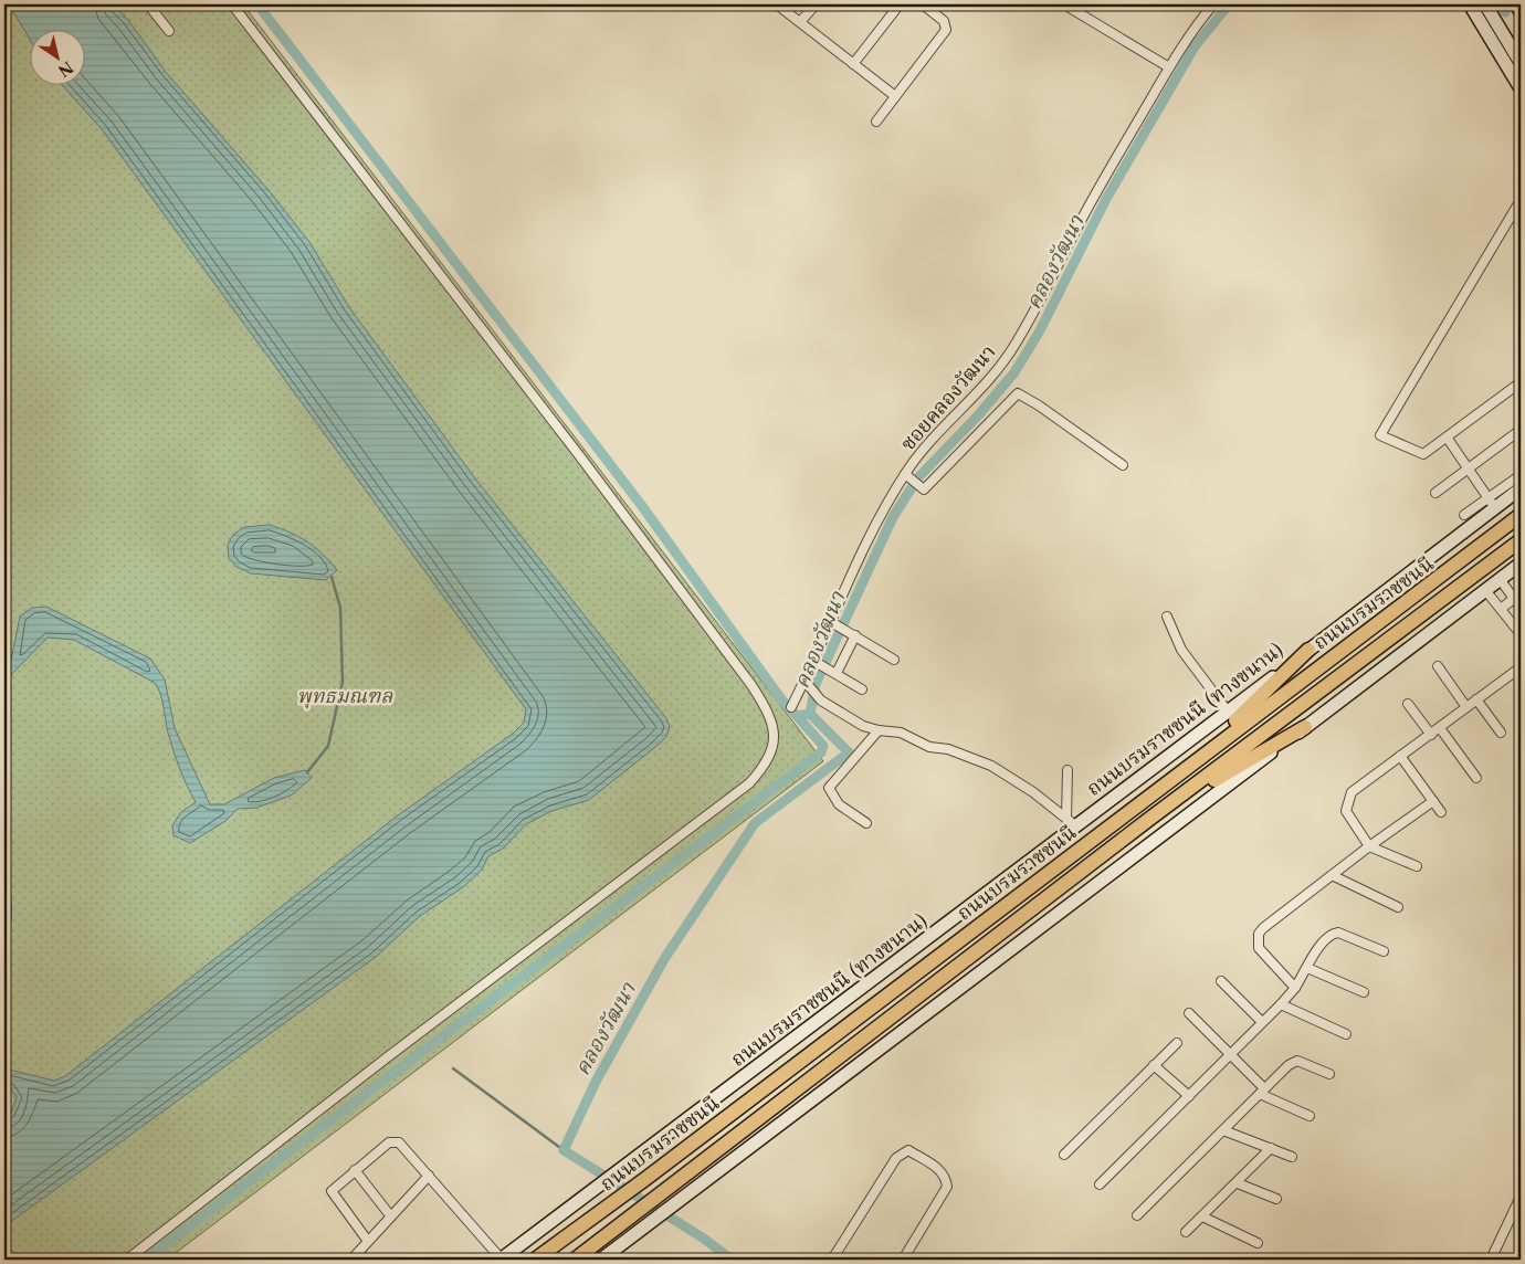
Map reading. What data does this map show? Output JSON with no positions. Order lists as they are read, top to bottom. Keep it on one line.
{"streets":{"highway":["ถนนบรมราชชนนี"],"main road":["ถนนบรมราชชนนี (ทางขนาน)"],"street":["ซอยคลองวัฒนา"]},"water":["คลองวัฒนา"],"parks":["พุทธมณฑล"],"north":"bottom right"}
